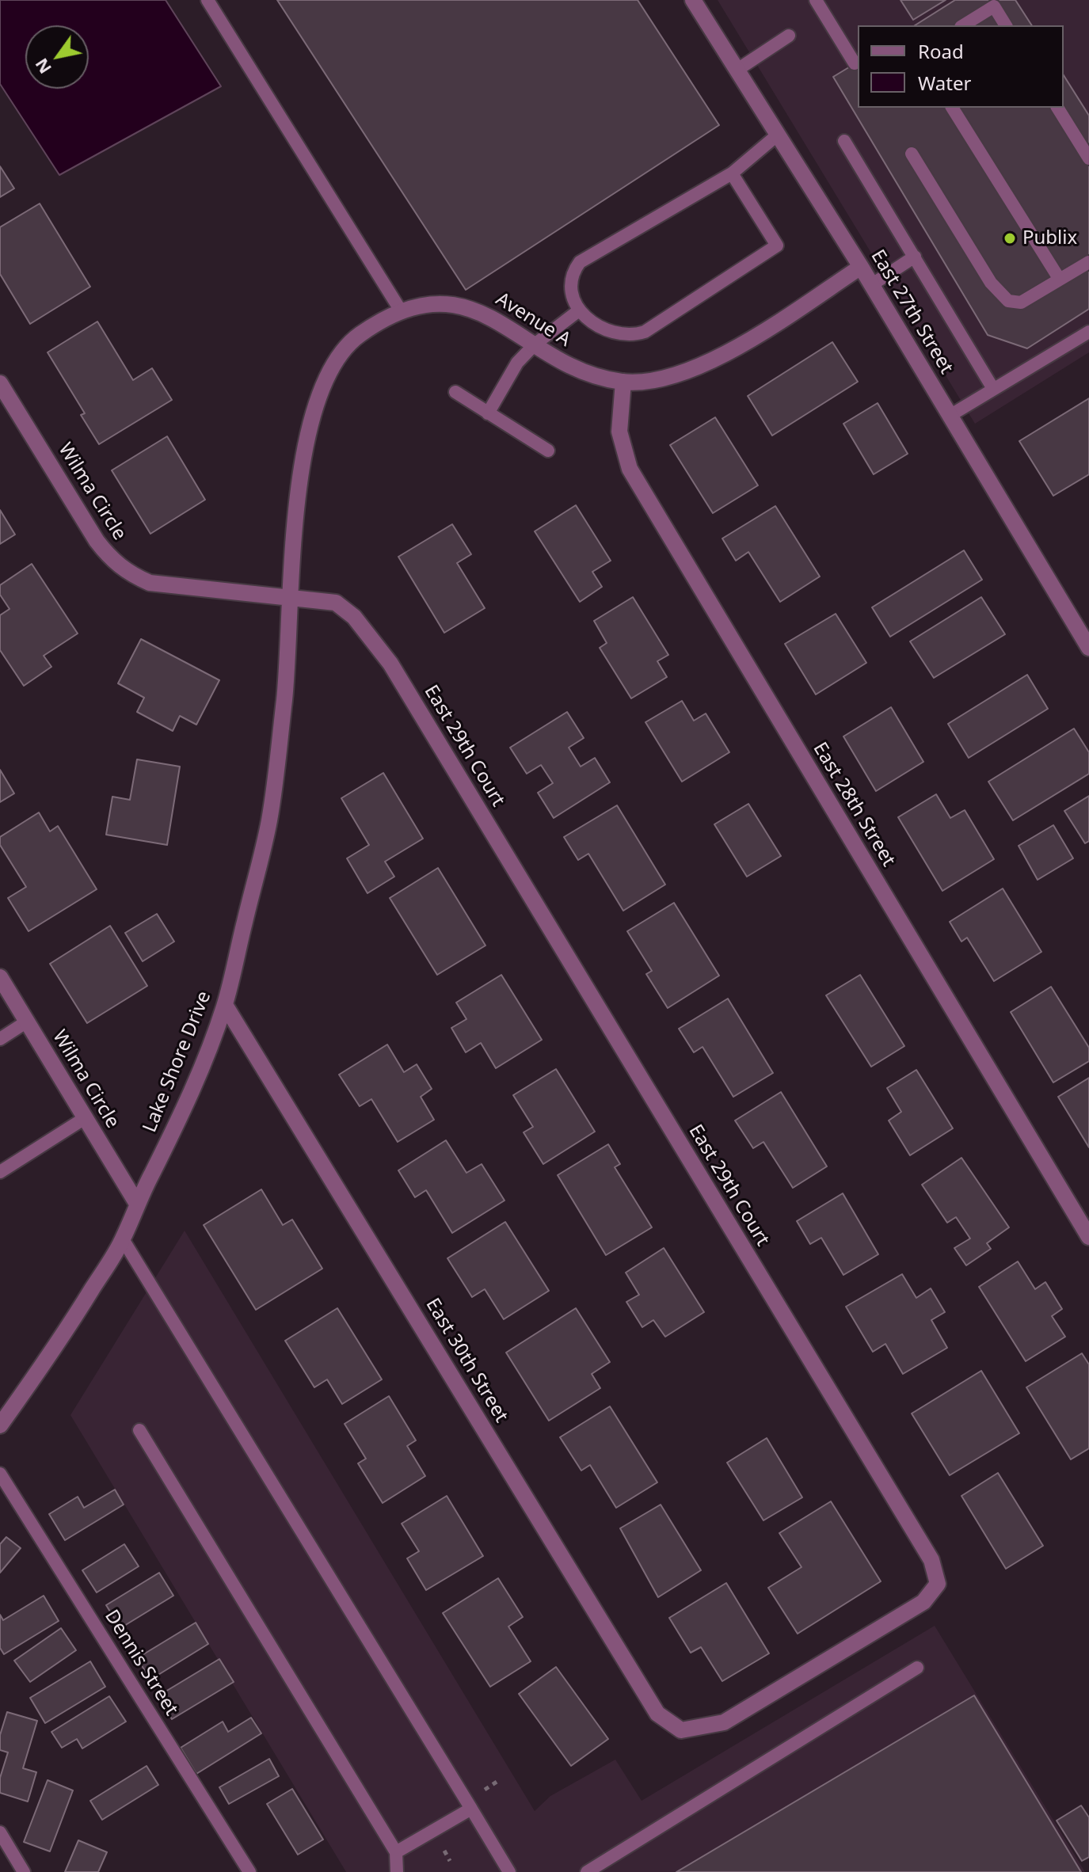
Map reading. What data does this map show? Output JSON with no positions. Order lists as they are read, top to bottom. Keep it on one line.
{"streets":{"street":["East 27th Street","Avenue A","Wilma Circle","East 29th Court","East 28th Street","Lake Shore Drive","East 30th Street"],"lane":["Dennis Street"]},"crossings":[["East 27th Street","Avenue A"],["Avenue A","Wilma Circle"],["Avenue A","East 29th Court"],["Avenue A","East 28th Street"],["Avenue A","Lake Shore Drive"],["Wilma Circle","East 29th Court"],["Wilma Circle","Lake Shore Drive"],["East 29th Court","Lake Shore Drive"],["East 29th Court","East 30th Street"],["Lake Shore Drive","East 30th Street"]],"places":["Publix"],"legend":["Road","Water"],"north":"bottom left"}
